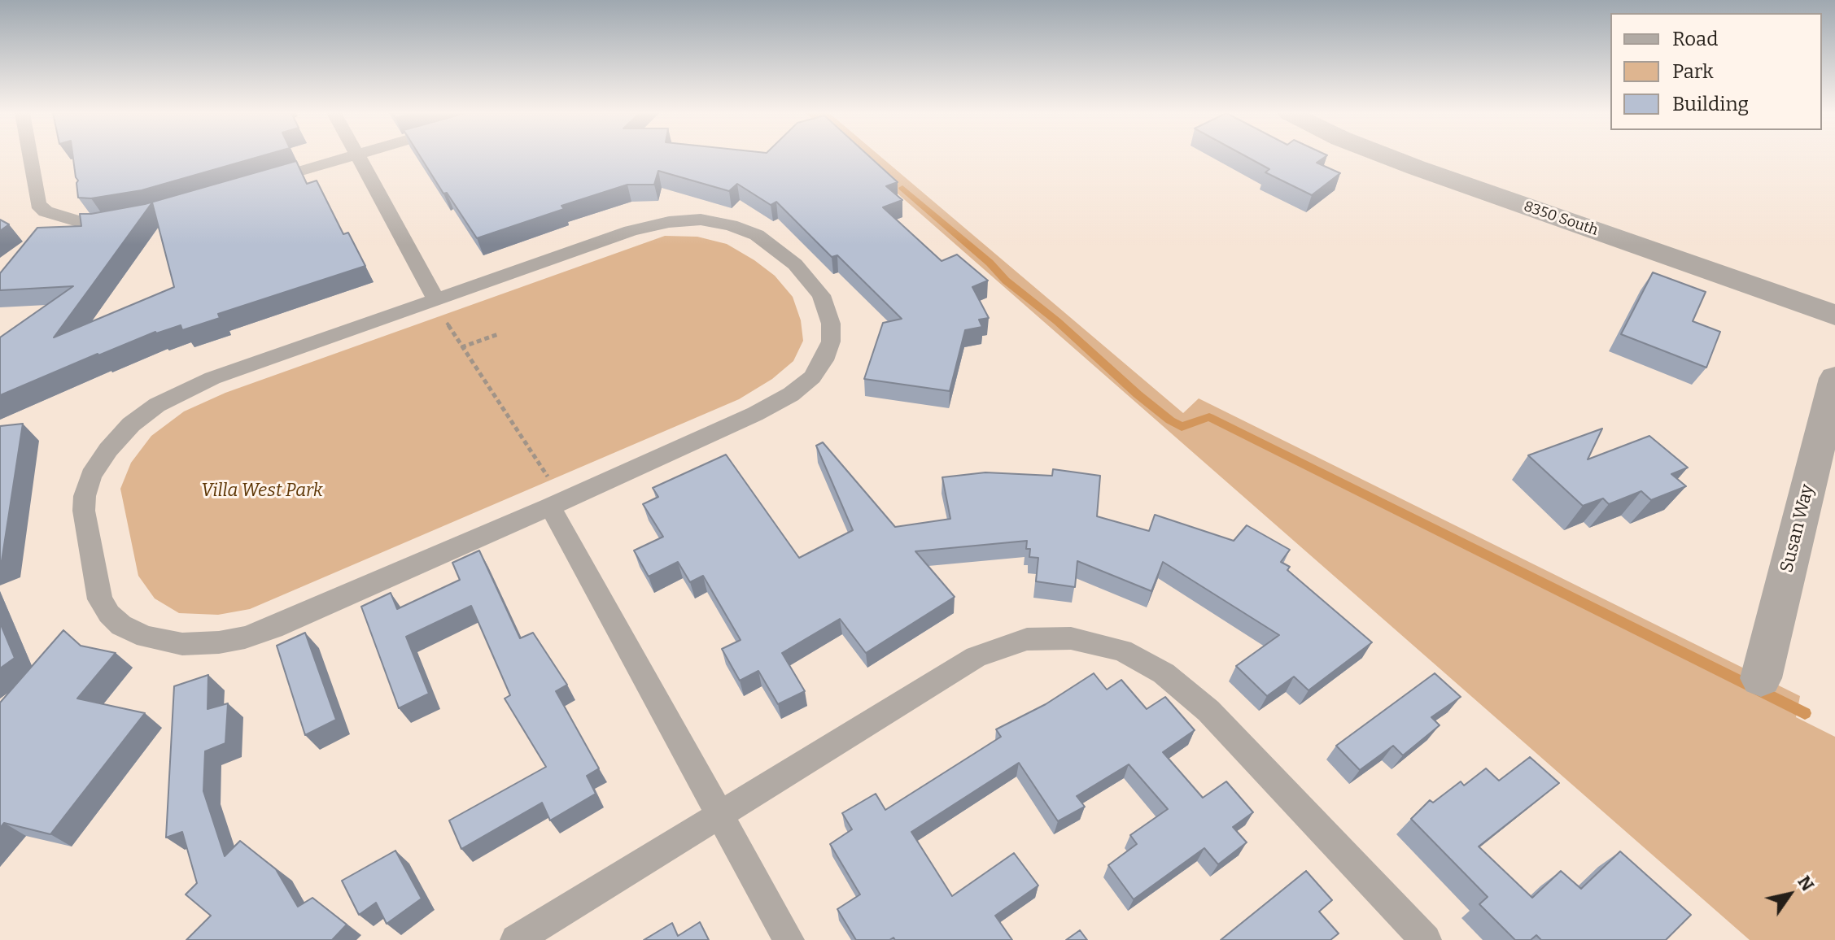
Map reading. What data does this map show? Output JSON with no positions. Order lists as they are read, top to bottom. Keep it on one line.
{"streets":{"street":["8350 South","Susan Way"]},"parks":["Villa West Park"],"legend":["Road","Park","Building"],"north":"top right"}
